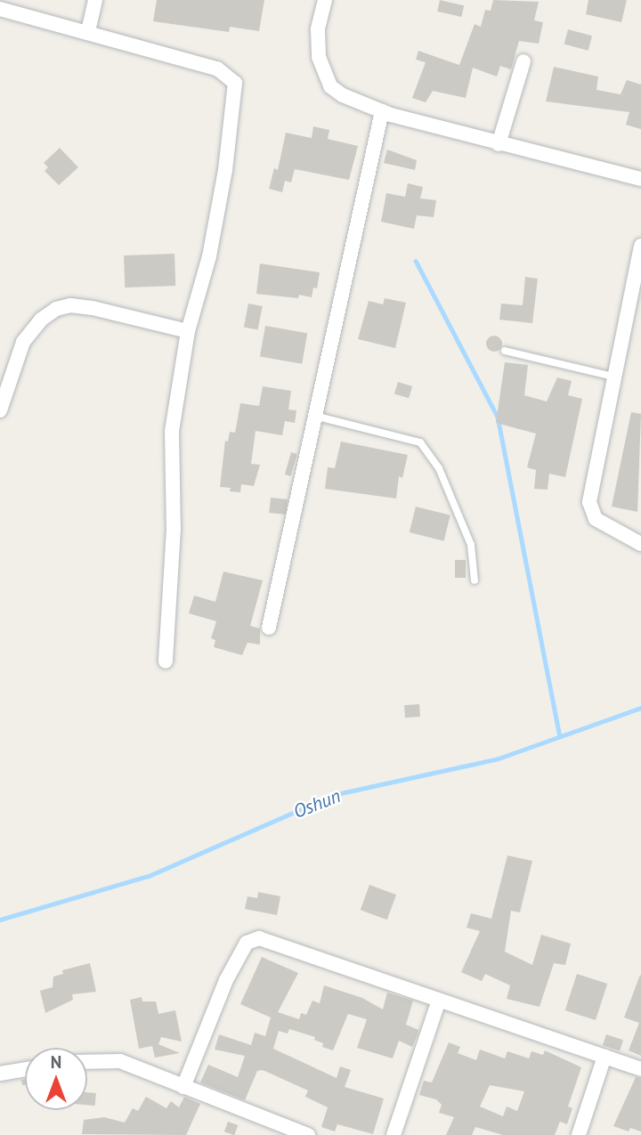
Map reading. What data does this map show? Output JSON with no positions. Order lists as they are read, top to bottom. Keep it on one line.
{"water":["Oshun"],"north":"top"}
